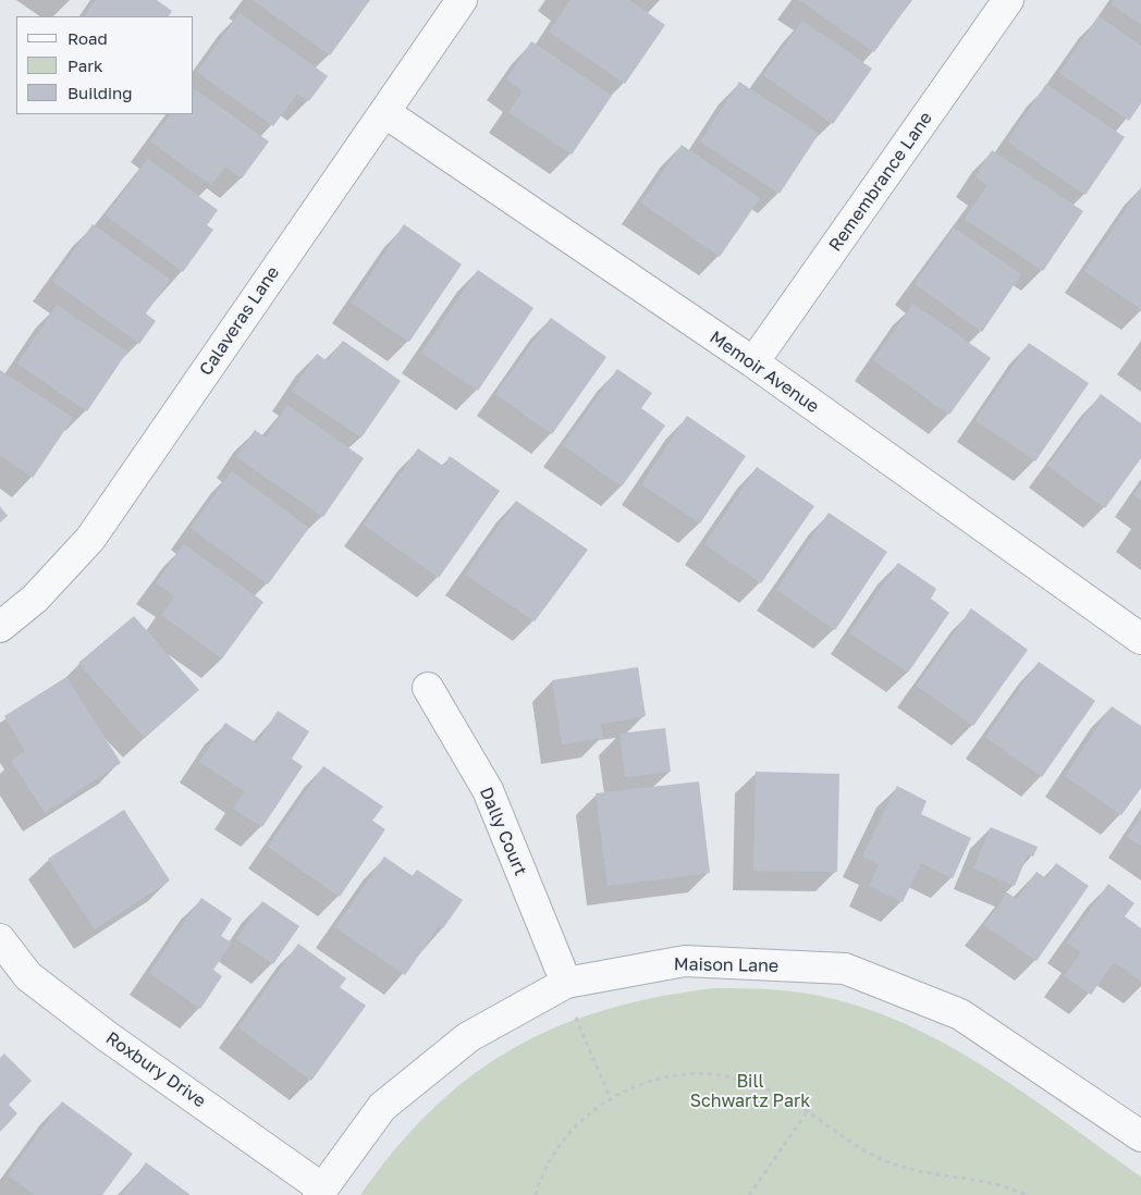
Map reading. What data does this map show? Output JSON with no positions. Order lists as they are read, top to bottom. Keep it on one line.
{"streets":{"street":["Remembrance Lane","Calaveras Lane","Memoir Avenue","Dally Court","Maison Lane","Roxbury Drive"]},"crossings":[["Remembrance Lane","Memoir Avenue"],["Calaveras Lane","Memoir Avenue"],["Dally Court","Maison Lane"],["Maison Lane","Roxbury Drive"]],"parks":["Bill Schwartz Park"],"legend":["Road","Park","Building"]}
